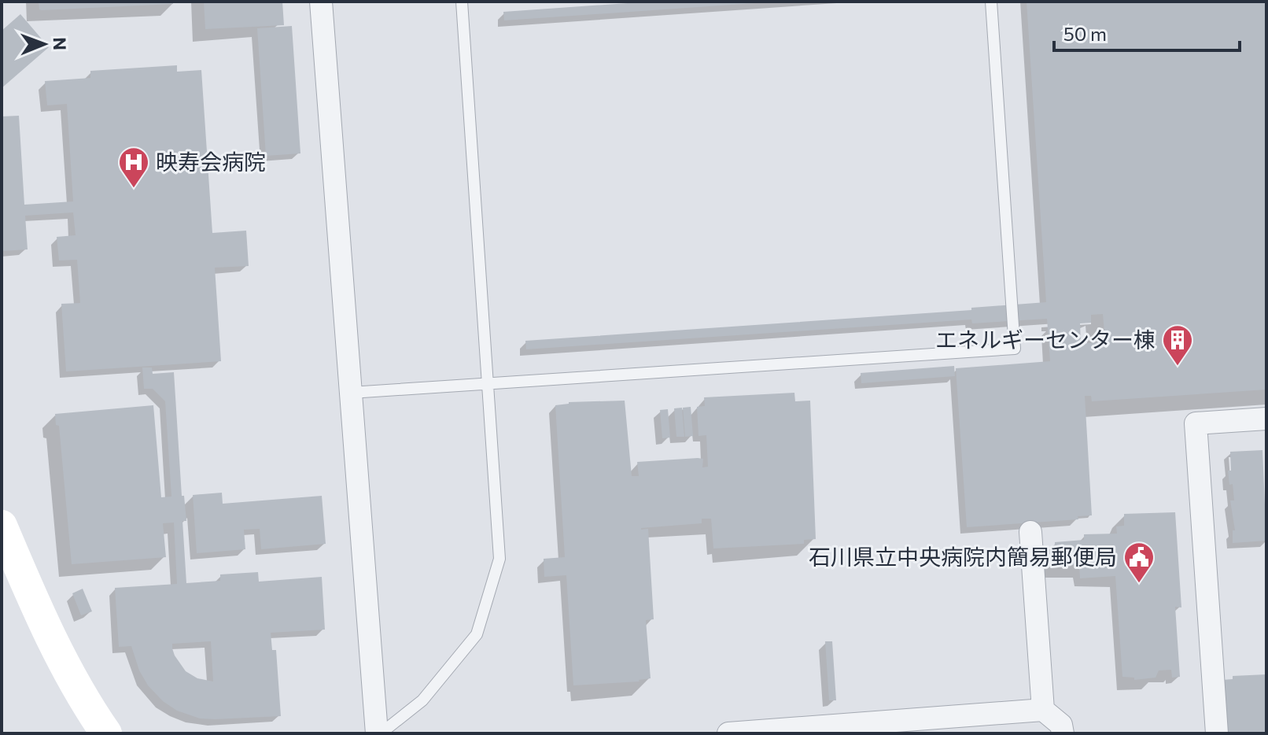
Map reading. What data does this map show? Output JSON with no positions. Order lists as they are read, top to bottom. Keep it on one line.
{"places":{"hospital":["映寿会病院"],"building":["エネルギーセンター棟"],"public building":["石川県立中央病院内簡易郵便局"]},"scale_bar":"50 m","north":"right"}
